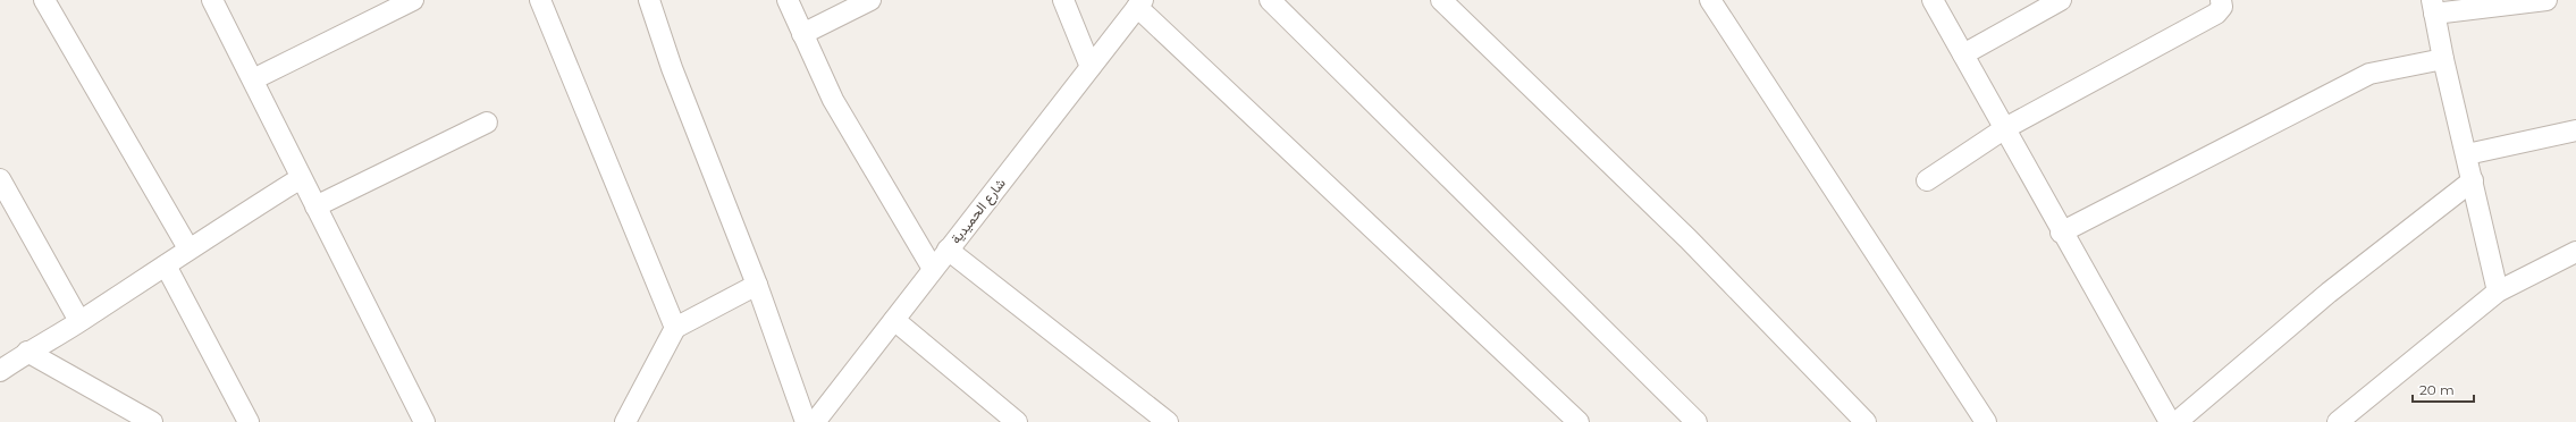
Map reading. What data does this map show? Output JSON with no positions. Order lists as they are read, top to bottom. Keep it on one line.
{"streets":{"street":["شارع الحميدية"]},"scale_bar":"20 m"}
